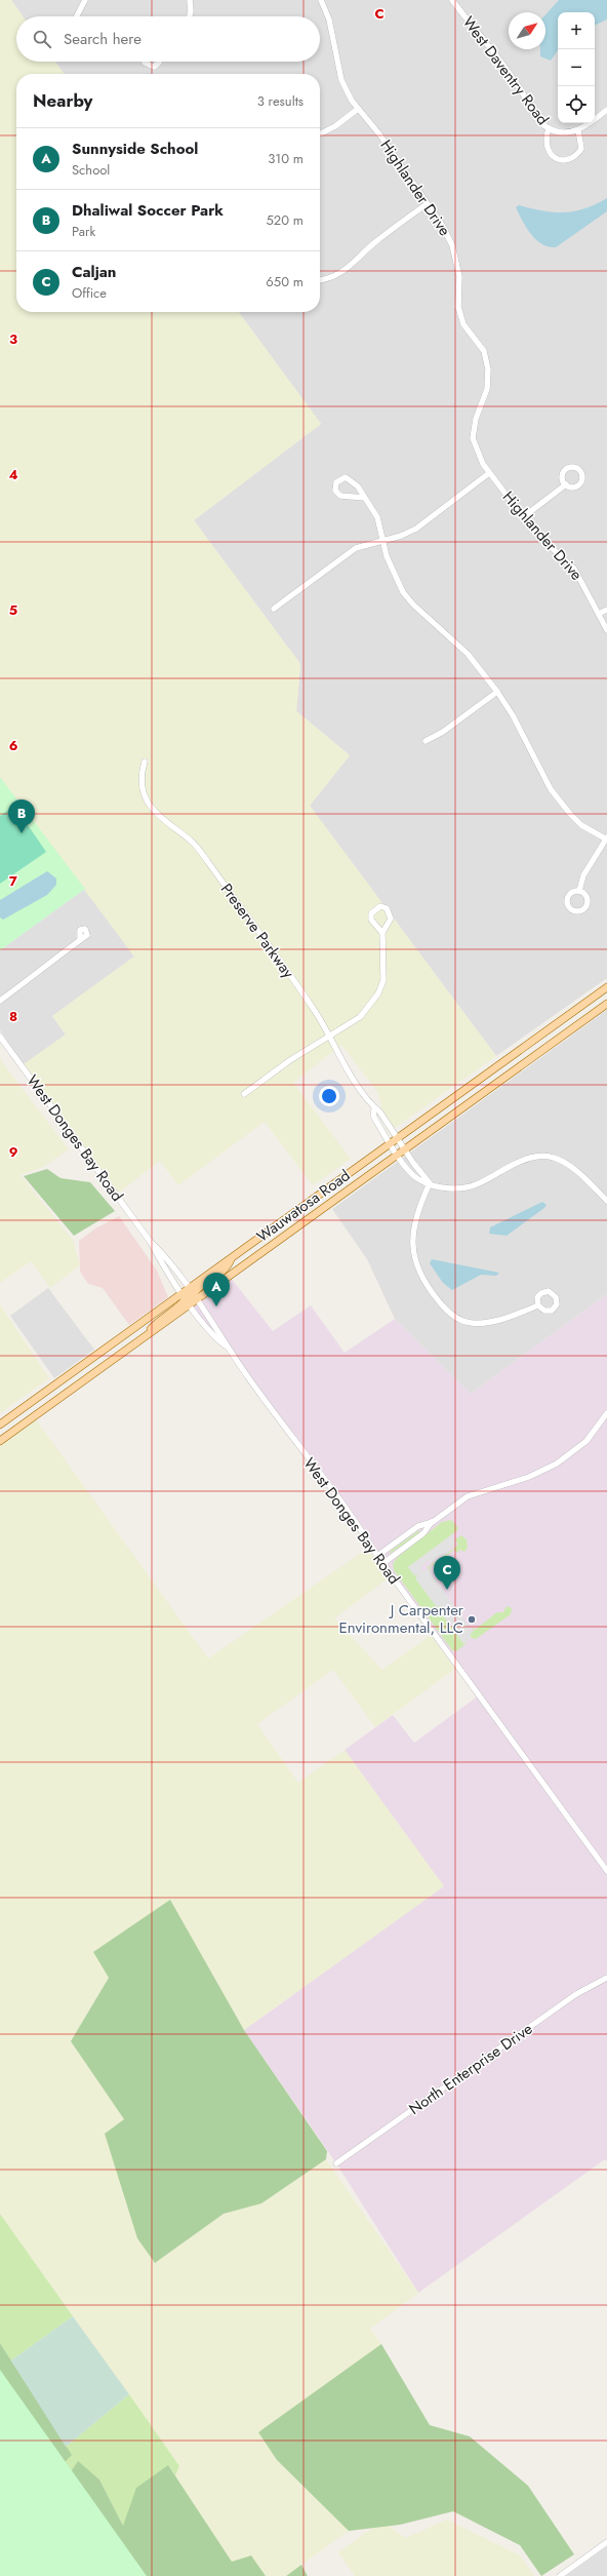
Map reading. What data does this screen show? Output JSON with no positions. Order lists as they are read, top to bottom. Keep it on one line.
{"streets":{"main road":["Wauwatosa Road"],"street":["West Daventry Road","Highlander Drive","Preserve Parkway","West Donges Bay Road","North Enterprise Drive"]},"crossings":[["Preserve Parkway","Wauwatosa Road"],["West Donges Bay Road","Wauwatosa Road"]],"places":["J Carpenter Environmental, LLC"],"north":"top right","page":{"map_buttons":["+","−"],"search":"Search here","heading":["Nearby","3 results"],"list":[{"mark":"A","name":"Sunnyside School","note":"School","value":"310 m"},{"mark":"B","name":"Dhaliwal Soccer Park","note":"Park","value":"520 m"},{"mark":"C","name":"Caljan","note":"Office","value":"650 m"}],"pins":["B","A","C"]},"grid":{"columns":["C"],"rows":["3","4","5","6","7","8","9"]}}
